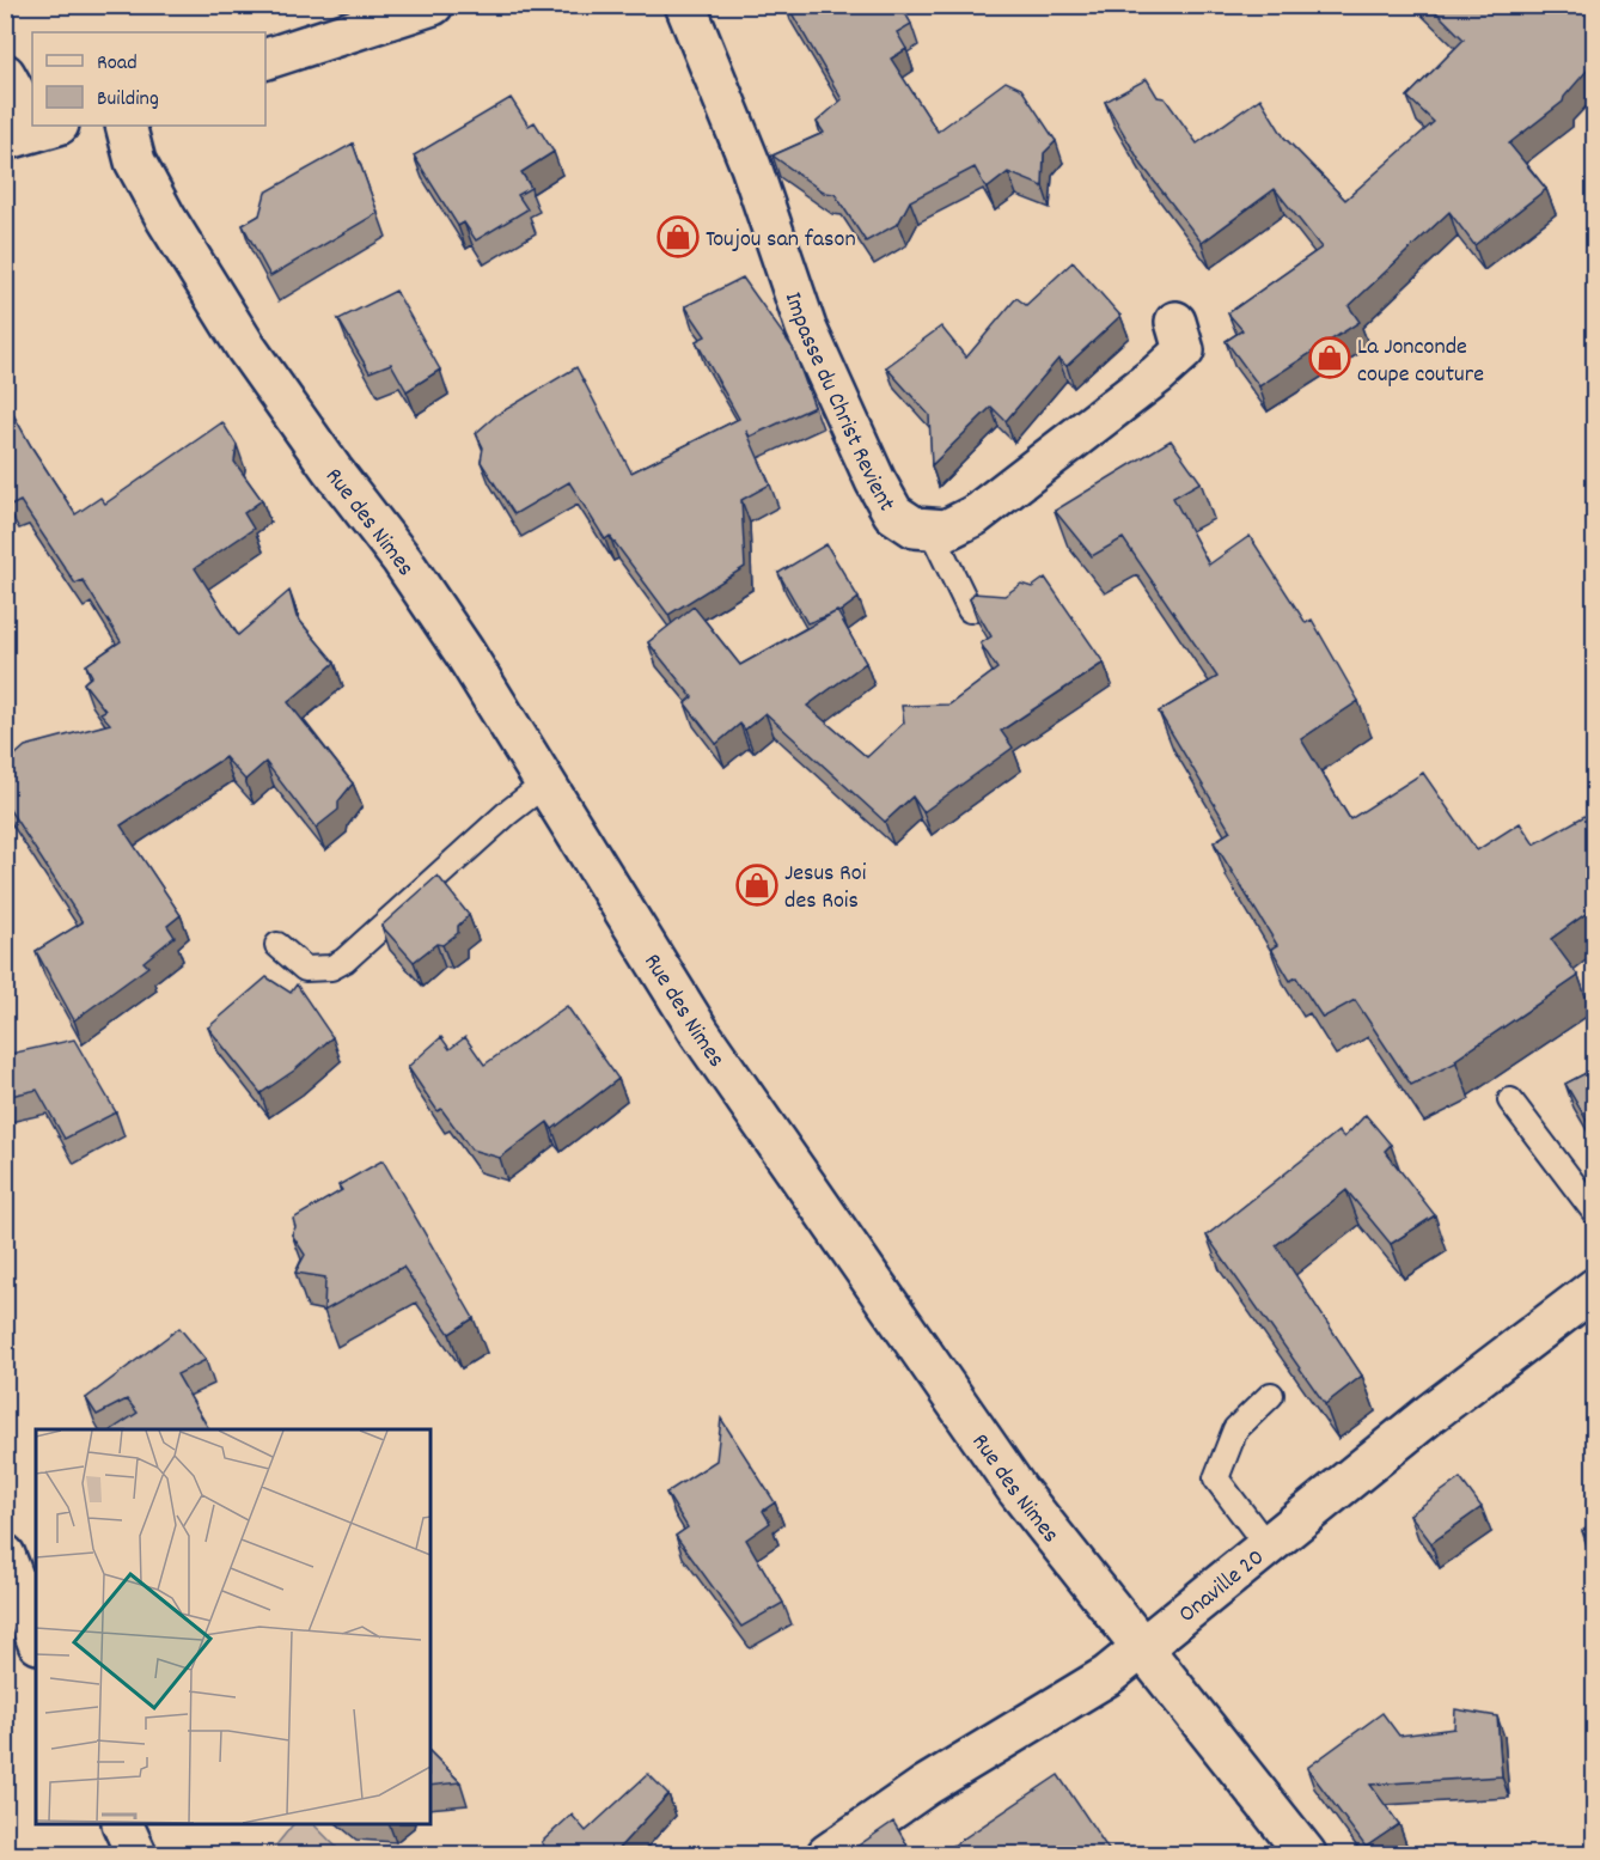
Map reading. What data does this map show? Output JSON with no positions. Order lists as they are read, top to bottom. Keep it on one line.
{"streets":{"street":["Impasse du Christ Revient","Rue des Nimes","Onaville 20"]},"crossings":[["Rue des Nimes","Onaville 20"]],"places":{"shop":["Toujou san fason","La Jonconde coupe couture","Jesus Roi des Rois"]},"legend":["Road","Building"]}
